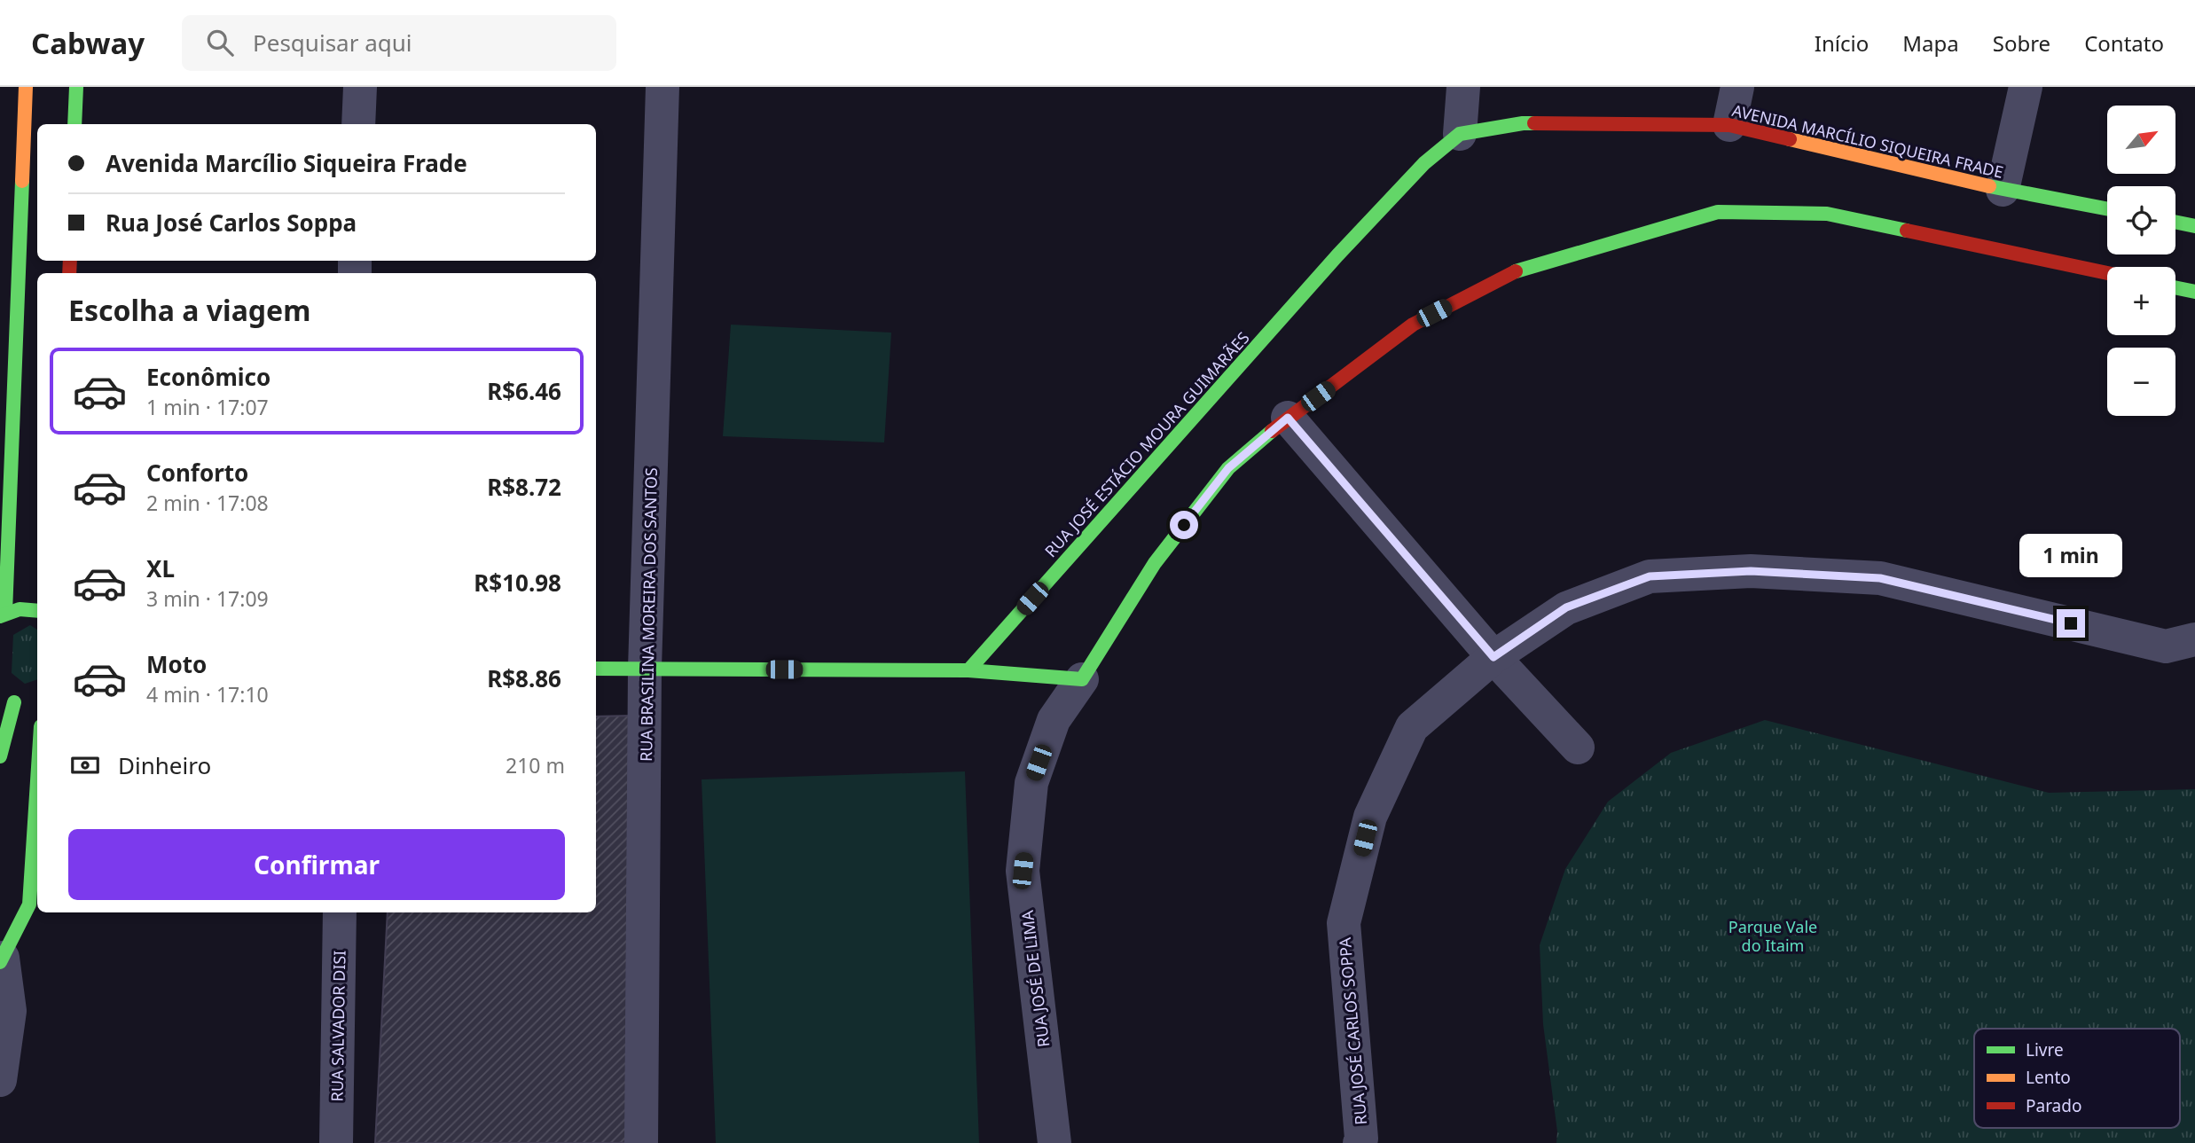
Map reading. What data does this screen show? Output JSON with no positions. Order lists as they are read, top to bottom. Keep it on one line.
{"streets":{"street":["AVENIDA MARCÍLIO SIQUEIRA FRADE","RUA JOSÉ ESTÁCIO MOURA GUIMARÃES","RUA BRASILINA MOREIRA DOS SANTOS","RUA JOSÉ DE LIMA","RUA SALVADOR DISI","RUA JOSÉ CARLOS SOPPA"]},"crossings":[["AVENIDA MARCÍLIO SIQUEIRA FRADE","RUA JOSÉ ESTÁCIO MOURA GUIMARÃES"]],"parks":["Parque Vale do Itaim"],"legend":["Livre","Lento","Parado"],"north":"top right","page":{"header":"Cabway","search":"Pesquisar aqui","nav":["Início","Mapa","Sobre","Contato"],"map_buttons":["+","−"],"banner":["Avenida Marcílio Siqueira Frade","Rua José Carlos Soppa"],"heading":"Escolha a viagem","list":[{"name":"Econômico","note":"1 min · 17:07","value":"R$6.46"},{"name":"Conforto","note":"2 min · 17:08","value":"R$8.72"},{"name":"XL","note":"3 min · 17:09","value":"R$10.98"},{"name":"Moto","note":"4 min · 17:10","value":"R$8.86"}],"bubble":"1 min","pay":["Dinheiro","210 m"],"buttons":"Confirmar"}}
